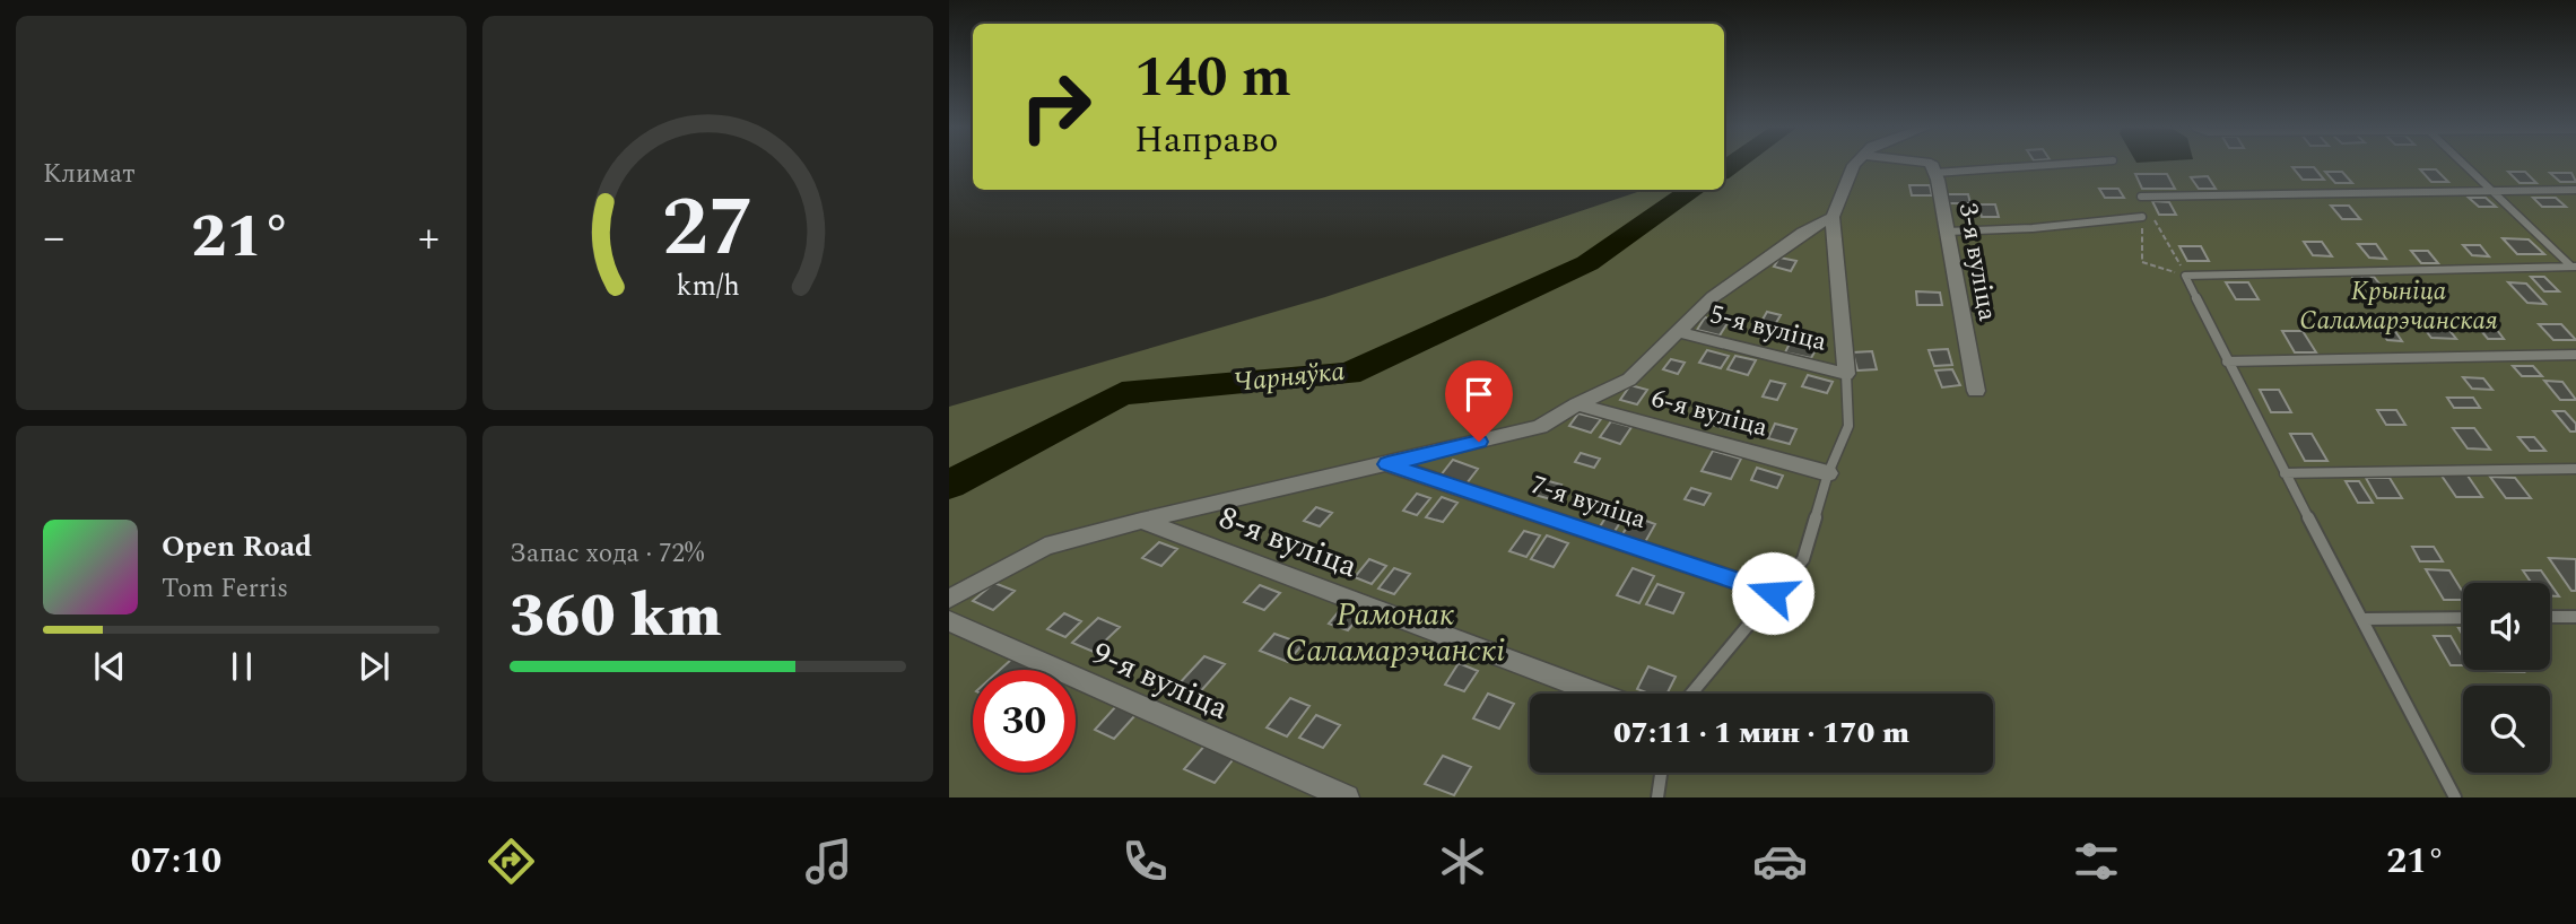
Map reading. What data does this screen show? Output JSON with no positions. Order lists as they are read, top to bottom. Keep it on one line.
{"streets":{"street":["3-я вуліца","5-я вуліца","6-я вуліца","7-я вуліца","8-я вуліца","9-я вуліца"]},"water":["Чарняўка"],"parks":["Крыніца Саламарэчанская","Рамонак Саламарэчанскі"],"page":{"tile":["Климат",["Запас хода · 72%","360 km"]],"turn":["140 m","Направо"],"heat":["−","21°","+"],"song":["Open Road","Tom Ferris"],"limit":"30","trip":"07:11 · 1 мин · 170 m","tabs":["07:10","21°"],"gauge":["27","km/h"]}}
